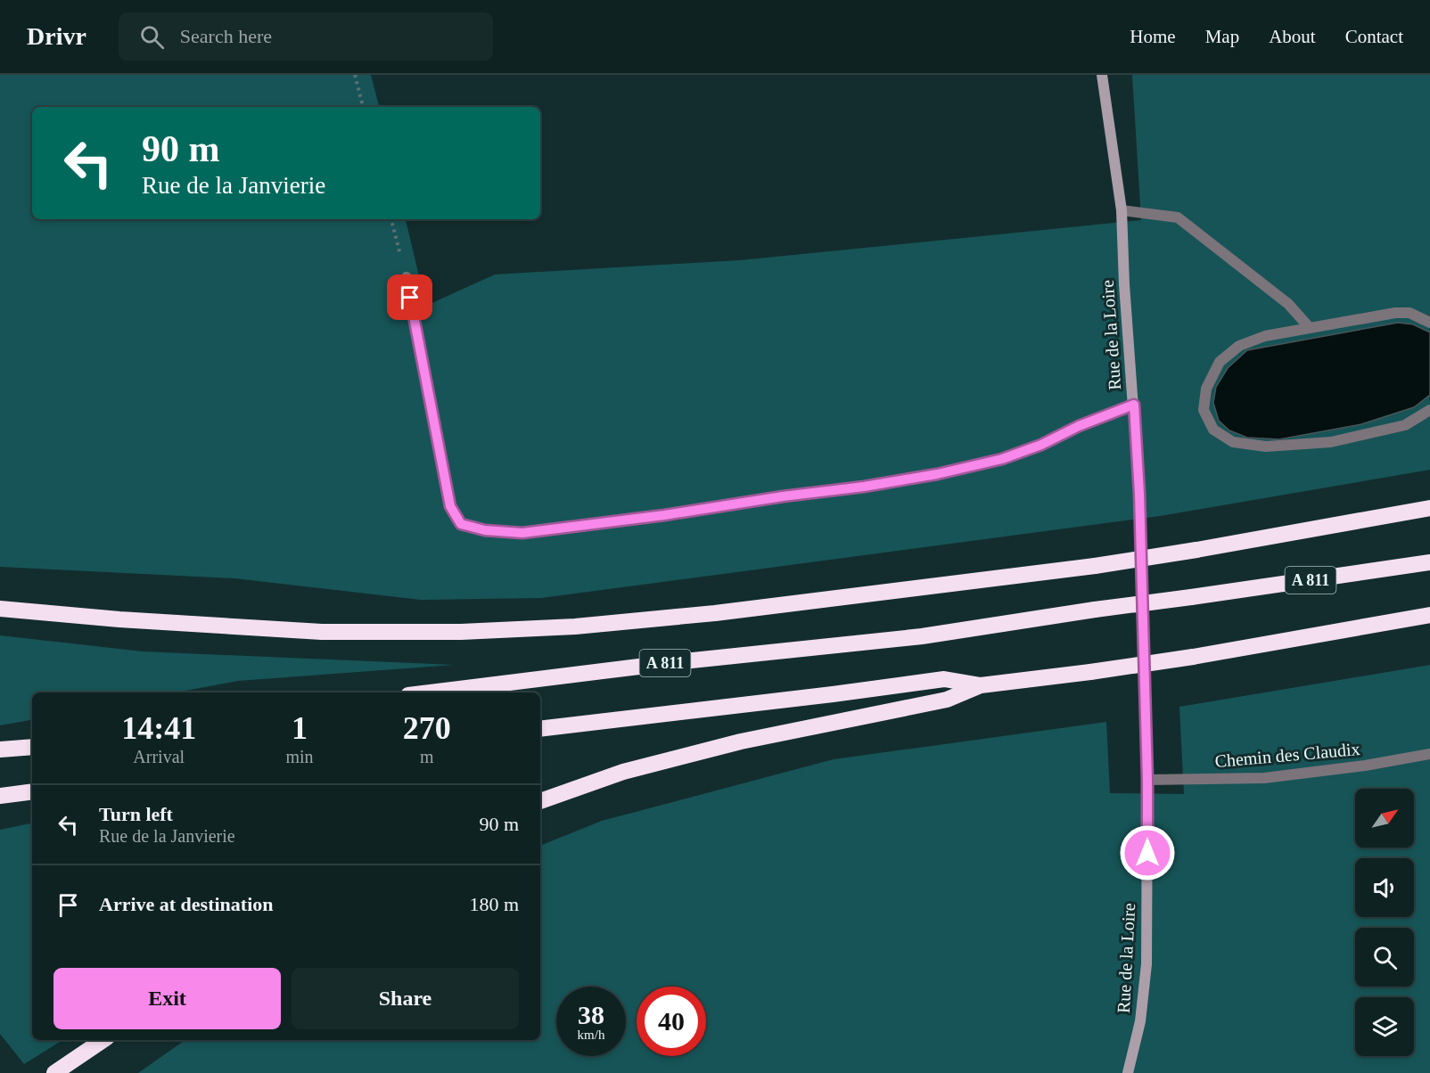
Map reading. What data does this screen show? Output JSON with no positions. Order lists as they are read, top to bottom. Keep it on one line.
{"streets":{"highway":["A 811"],"street":["Rue de la Loire","Chemin des Claudix"]},"crossings":[["Rue de la Loire","Chemin des Claudix"]],"north":"top right","page":{"header":"Drivr","search":"Search here","nav":["Home","Map","About","Contact"],"turn":["90 m","Rue de la Janvierie"],"eta":["14:41","Arrival","1","min","270","m"],"list":[{"name":"Turn left","note":"Rue de la Janvierie","value":"90 m"},{"name":"Arrive at destination","value":"180 m"}],"buttons":["Exit","Share"],"speed":"38 km/h","limit":"40"}}
